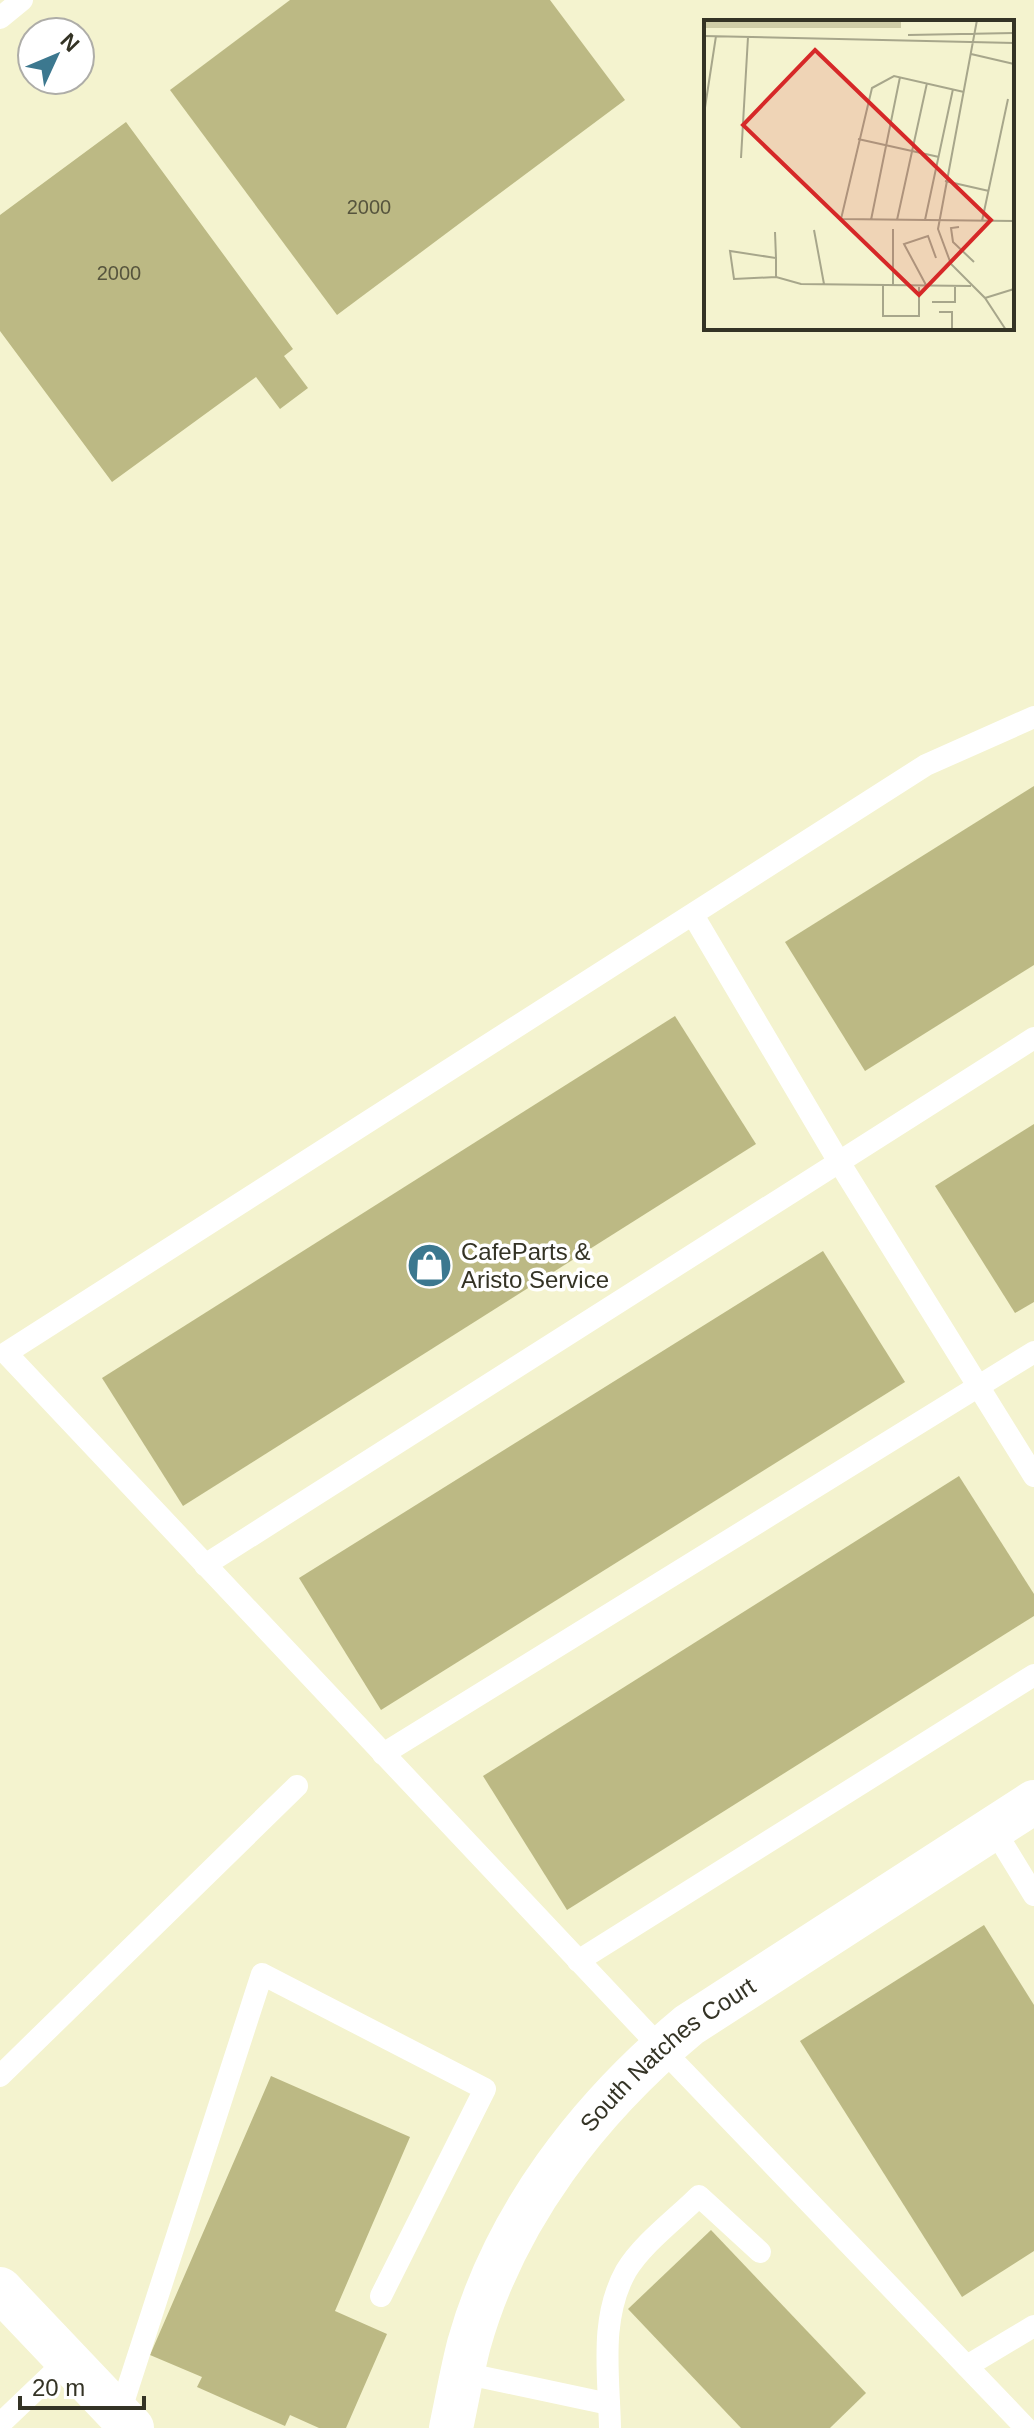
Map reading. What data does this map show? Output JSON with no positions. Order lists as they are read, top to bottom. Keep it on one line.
{"streets":{"street":["South Natches Court"]},"places":{"shop":["CafeParts & Aristo Service"]},"house_numbers":["2000","2000"],"scale_bar":"20 m","north":"top right"}
